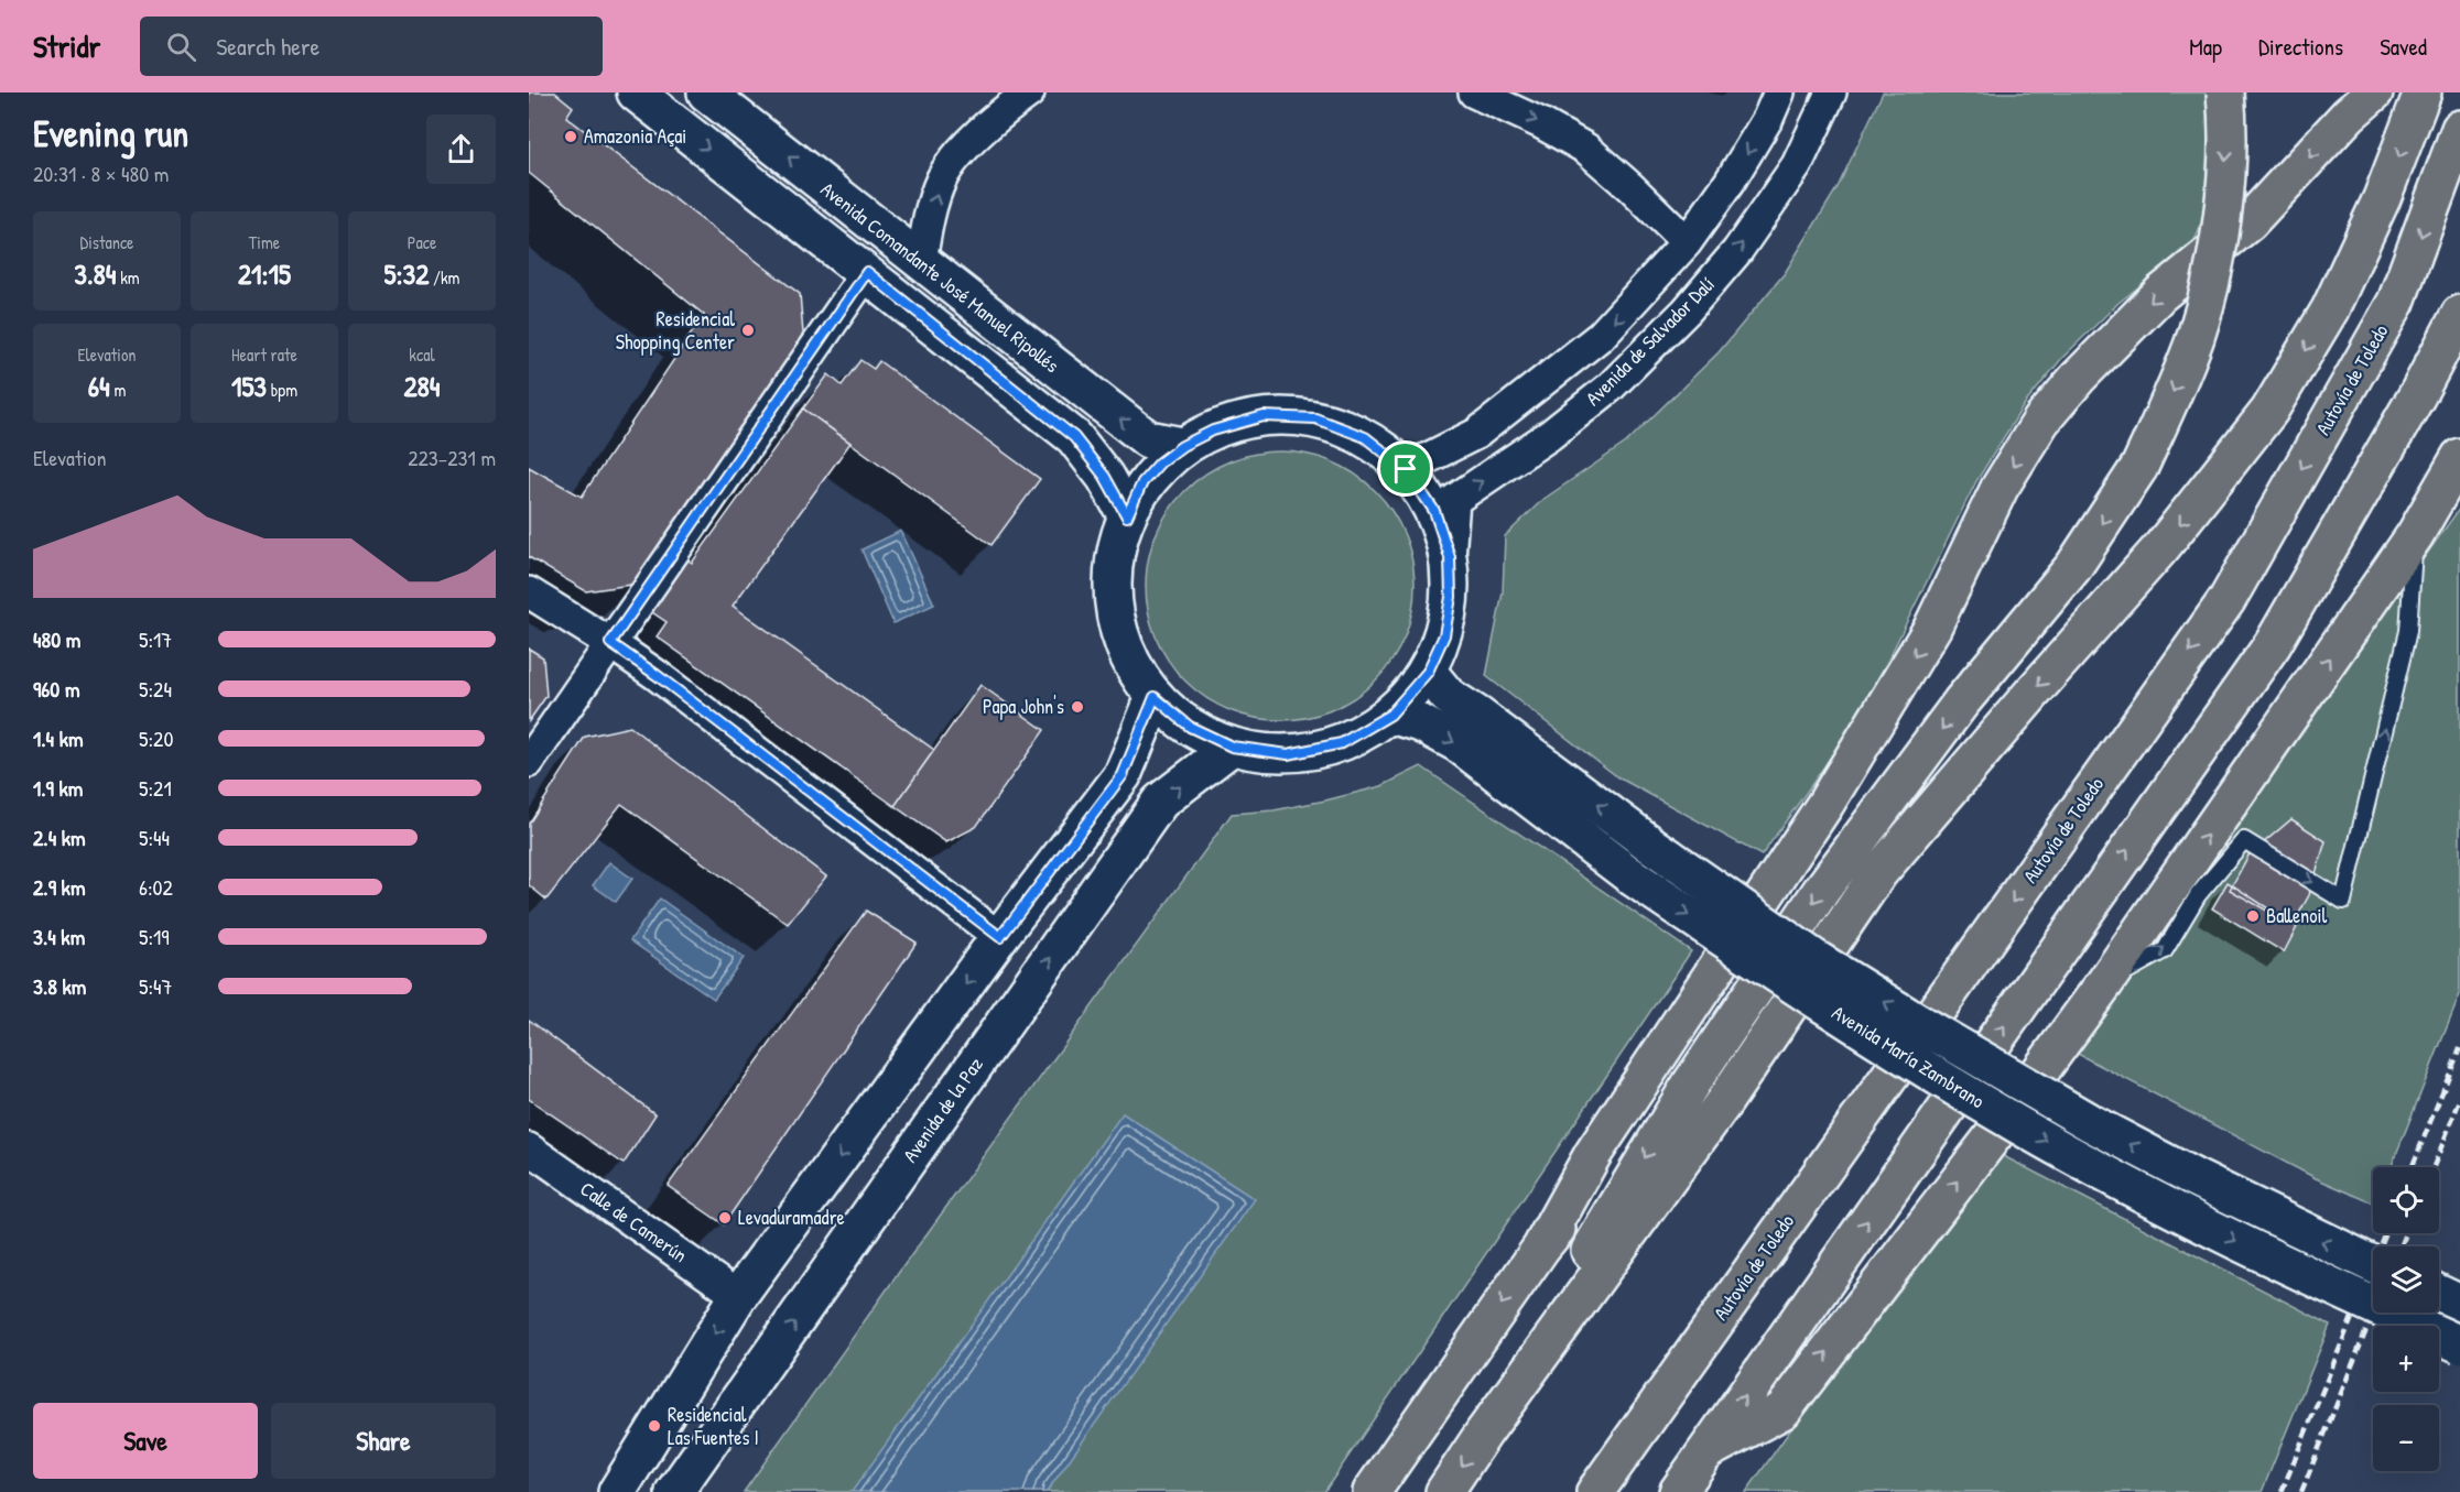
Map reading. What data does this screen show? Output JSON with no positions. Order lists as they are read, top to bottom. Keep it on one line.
{"streets":{"highway":["Autovía de Toledo"],"street":["Avenida Comandante José Manuel Ripollés","Avenida de Salvador Dalí","Avenida María Zambrano","Avenida de la Paz","Calle de Camerún"]},"places":["Amazonia Açai","Residencial Shopping Center","Papa John's","Ballenoil","Levaduramadre","Residencial Las Fuentes I"],"page":{"header":"Stridr","search":"Search here","nav":["Map","Directions","Saved"],"heading":["Evening run","20:31 · 8 × 480 m"],"stats":[["Distance","3.84 km"],["Time","21:15"],["Pace","5:32 /km"],["Elevation","64 m"],["Heart rate","153 bpm"],["kcal","284"]],"chart":["Elevation","223–231 m"],"list":[{"name":"480 m","note":"5:17"},{"name":"960 m","note":"5:24"},{"name":"1.4 km","note":"5:20"},{"name":"1.9 km","note":"5:21"},{"name":"2.4 km","note":"5:44"},{"name":"2.9 km","note":"6:02"},{"name":"3.4 km","note":"5:19"},{"name":"3.8 km","note":"5:47"}],"map_buttons":["+","−"],"buttons":["Save","Share"]}}
